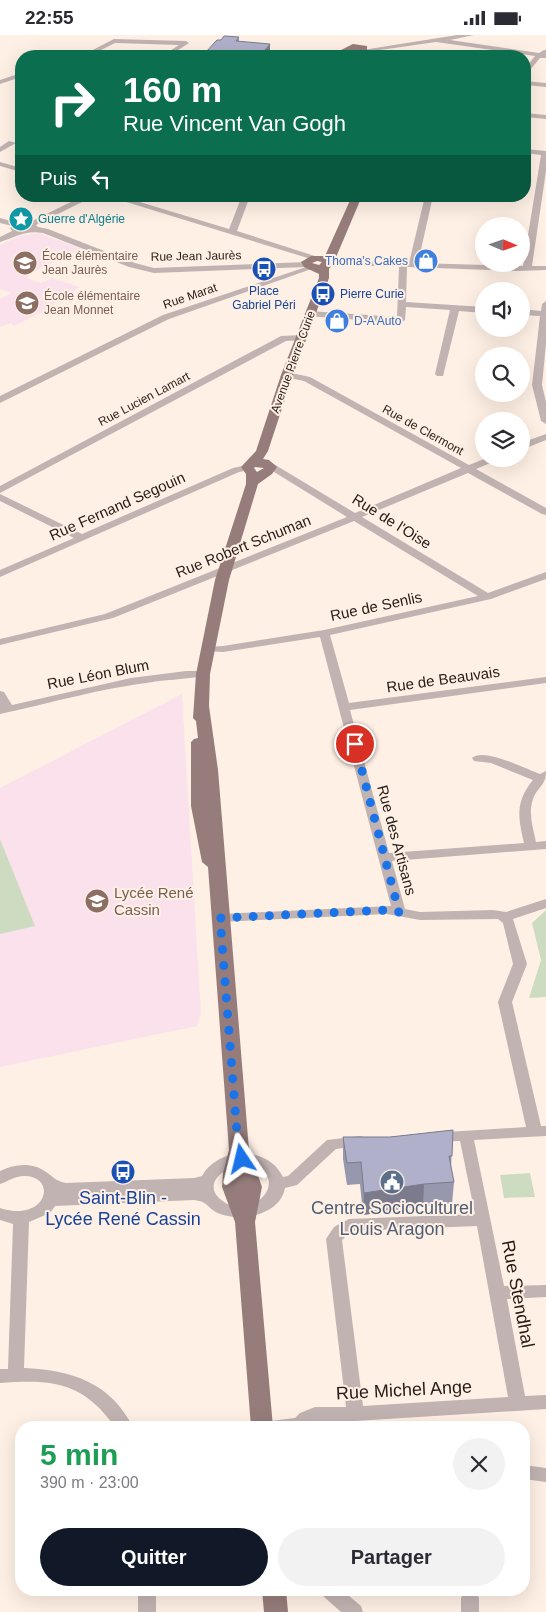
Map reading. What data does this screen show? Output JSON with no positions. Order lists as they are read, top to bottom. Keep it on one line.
{"streets":{"main road":["Avenue Pierre Curie"],"street":["Rue Jean Jaurès","Rue Marat","Rue Lucien Lamart","Rue de Clermont","Rue Fernand Segouin","Rue de l'Oise","Rue Robert Schuman","Rue de Senlis","Rue Léon Blum","Rue de Beauvais","Rue des Artisans","Rue Stendhal","Rue Michel Ange"]},"crossings":[["Rue Jean Jaurès","Rue Marat"],["Rue Jean Jaurès","Avenue Pierre Curie"],["Rue Marat","Avenue Pierre Curie"],["Avenue Pierre Curie","Rue Lucien Lamart"],["Avenue Pierre Curie","Rue de Clermont"],["Avenue Pierre Curie","Rue Fernand Segouin"],["Avenue Pierre Curie","Rue de l'Oise"],["Avenue Pierre Curie","Rue Robert Schuman"],["Avenue Pierre Curie","Rue de Senlis"],["Avenue Pierre Curie","Rue Léon Blum"],["Rue de Clermont","Rue Robert Schuman"],["Rue Fernand Segouin","Rue de l'Oise"],["Rue de l'Oise","Rue Robert Schuman"],["Rue de l'Oise","Rue de Senlis"],["Rue de Senlis","Rue des Artisans"],["Rue de Beauvais","Rue des Artisans"],["Rue Stendhal","Rue Michel Ange"]],"places":{"place":["Guerre d'Algérie"],"shop":["Thoma's Cakes","D-A Auto"],"school or university":["École élémentaire Jean Jaurès","École élémentaire Jean Monnet","Lycée René Cassin"],"bus stop":["Place Gabriel Péri","Pierre Curie","Saint-Blin - Lycée René Cassin"],"public building":["Centre Socioculturel Louis Aragon"]},"north":"right","page":{"status":"22:55","turn":["160 m","Rue Vincent Van Gogh"],"then":"Puis","heading":["5 min","390 m · 23:00"],"buttons":["Quitter","Partager"]}}
